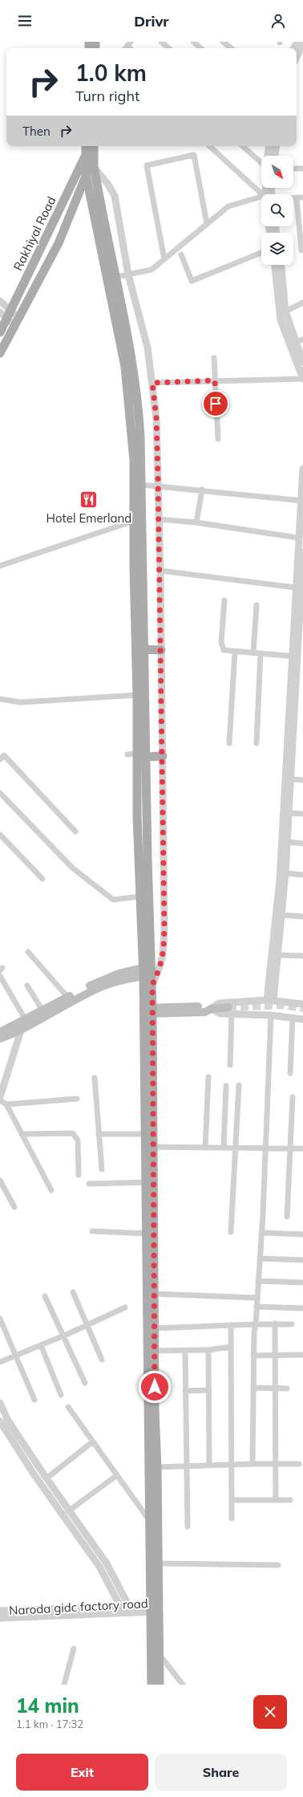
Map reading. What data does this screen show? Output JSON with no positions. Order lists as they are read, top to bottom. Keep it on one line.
{"streets":{"main road":["Rakhiyal Road"],"street":["Naroda gidc factory road"]},"places":{"restaurant":["Hotel Emerland"]},"north":"bottom right","page":{"header":"Drivr","turn":["1.0 km","Turn right"],"then":"Then","heading":["14 min","1.1 km · 17:32"],"buttons":["Exit","Share"]}}
